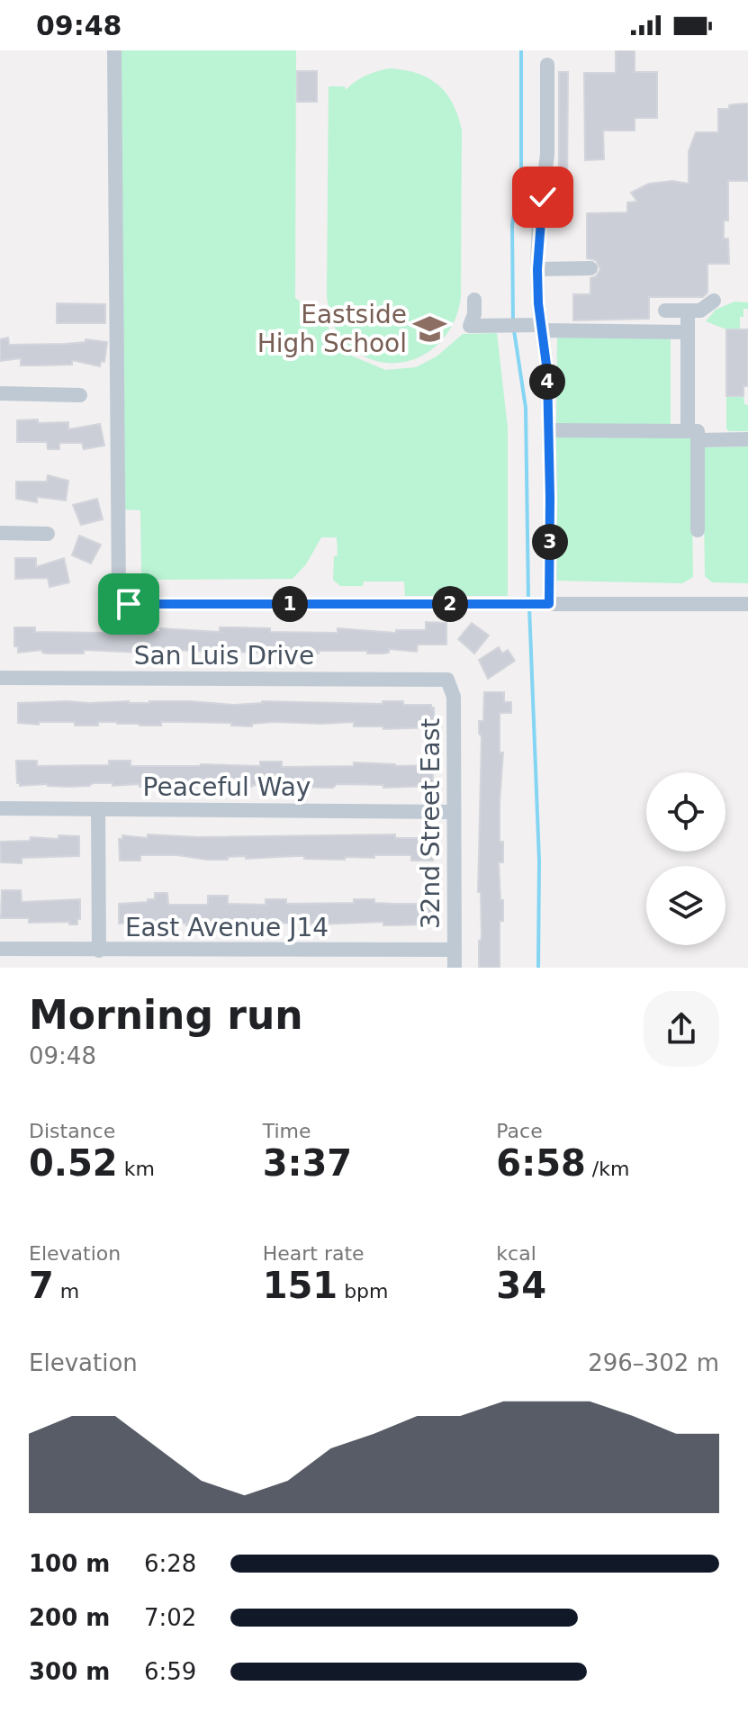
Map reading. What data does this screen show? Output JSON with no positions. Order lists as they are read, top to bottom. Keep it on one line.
{"streets":{"street":["San Luis Drive","Peaceful Way","32nd Street East","East Avenue J14"]},"crossings":[["San Luis Drive","32nd Street East"],["Peaceful Way","32nd Street East"],["32nd Street East","East Avenue J14"]],"places":{"school or university":["Eastside High School"]},"page":{"status":"09:48","pins":["4","3","1","2"],"heading":["Morning run","09:48"],"stats":[["Distance","0.52 km"],["Time","3:37"],["Pace","6:58 /km"],["Elevation","7 m"],["Heart rate","151 bpm"],["kcal","34"]],"chart":["Elevation","296–302 m"],"list":[{"name":"100 m","note":"6:28"},{"name":"200 m","note":"7:02"},{"name":"300 m","note":"6:59"}]}}
